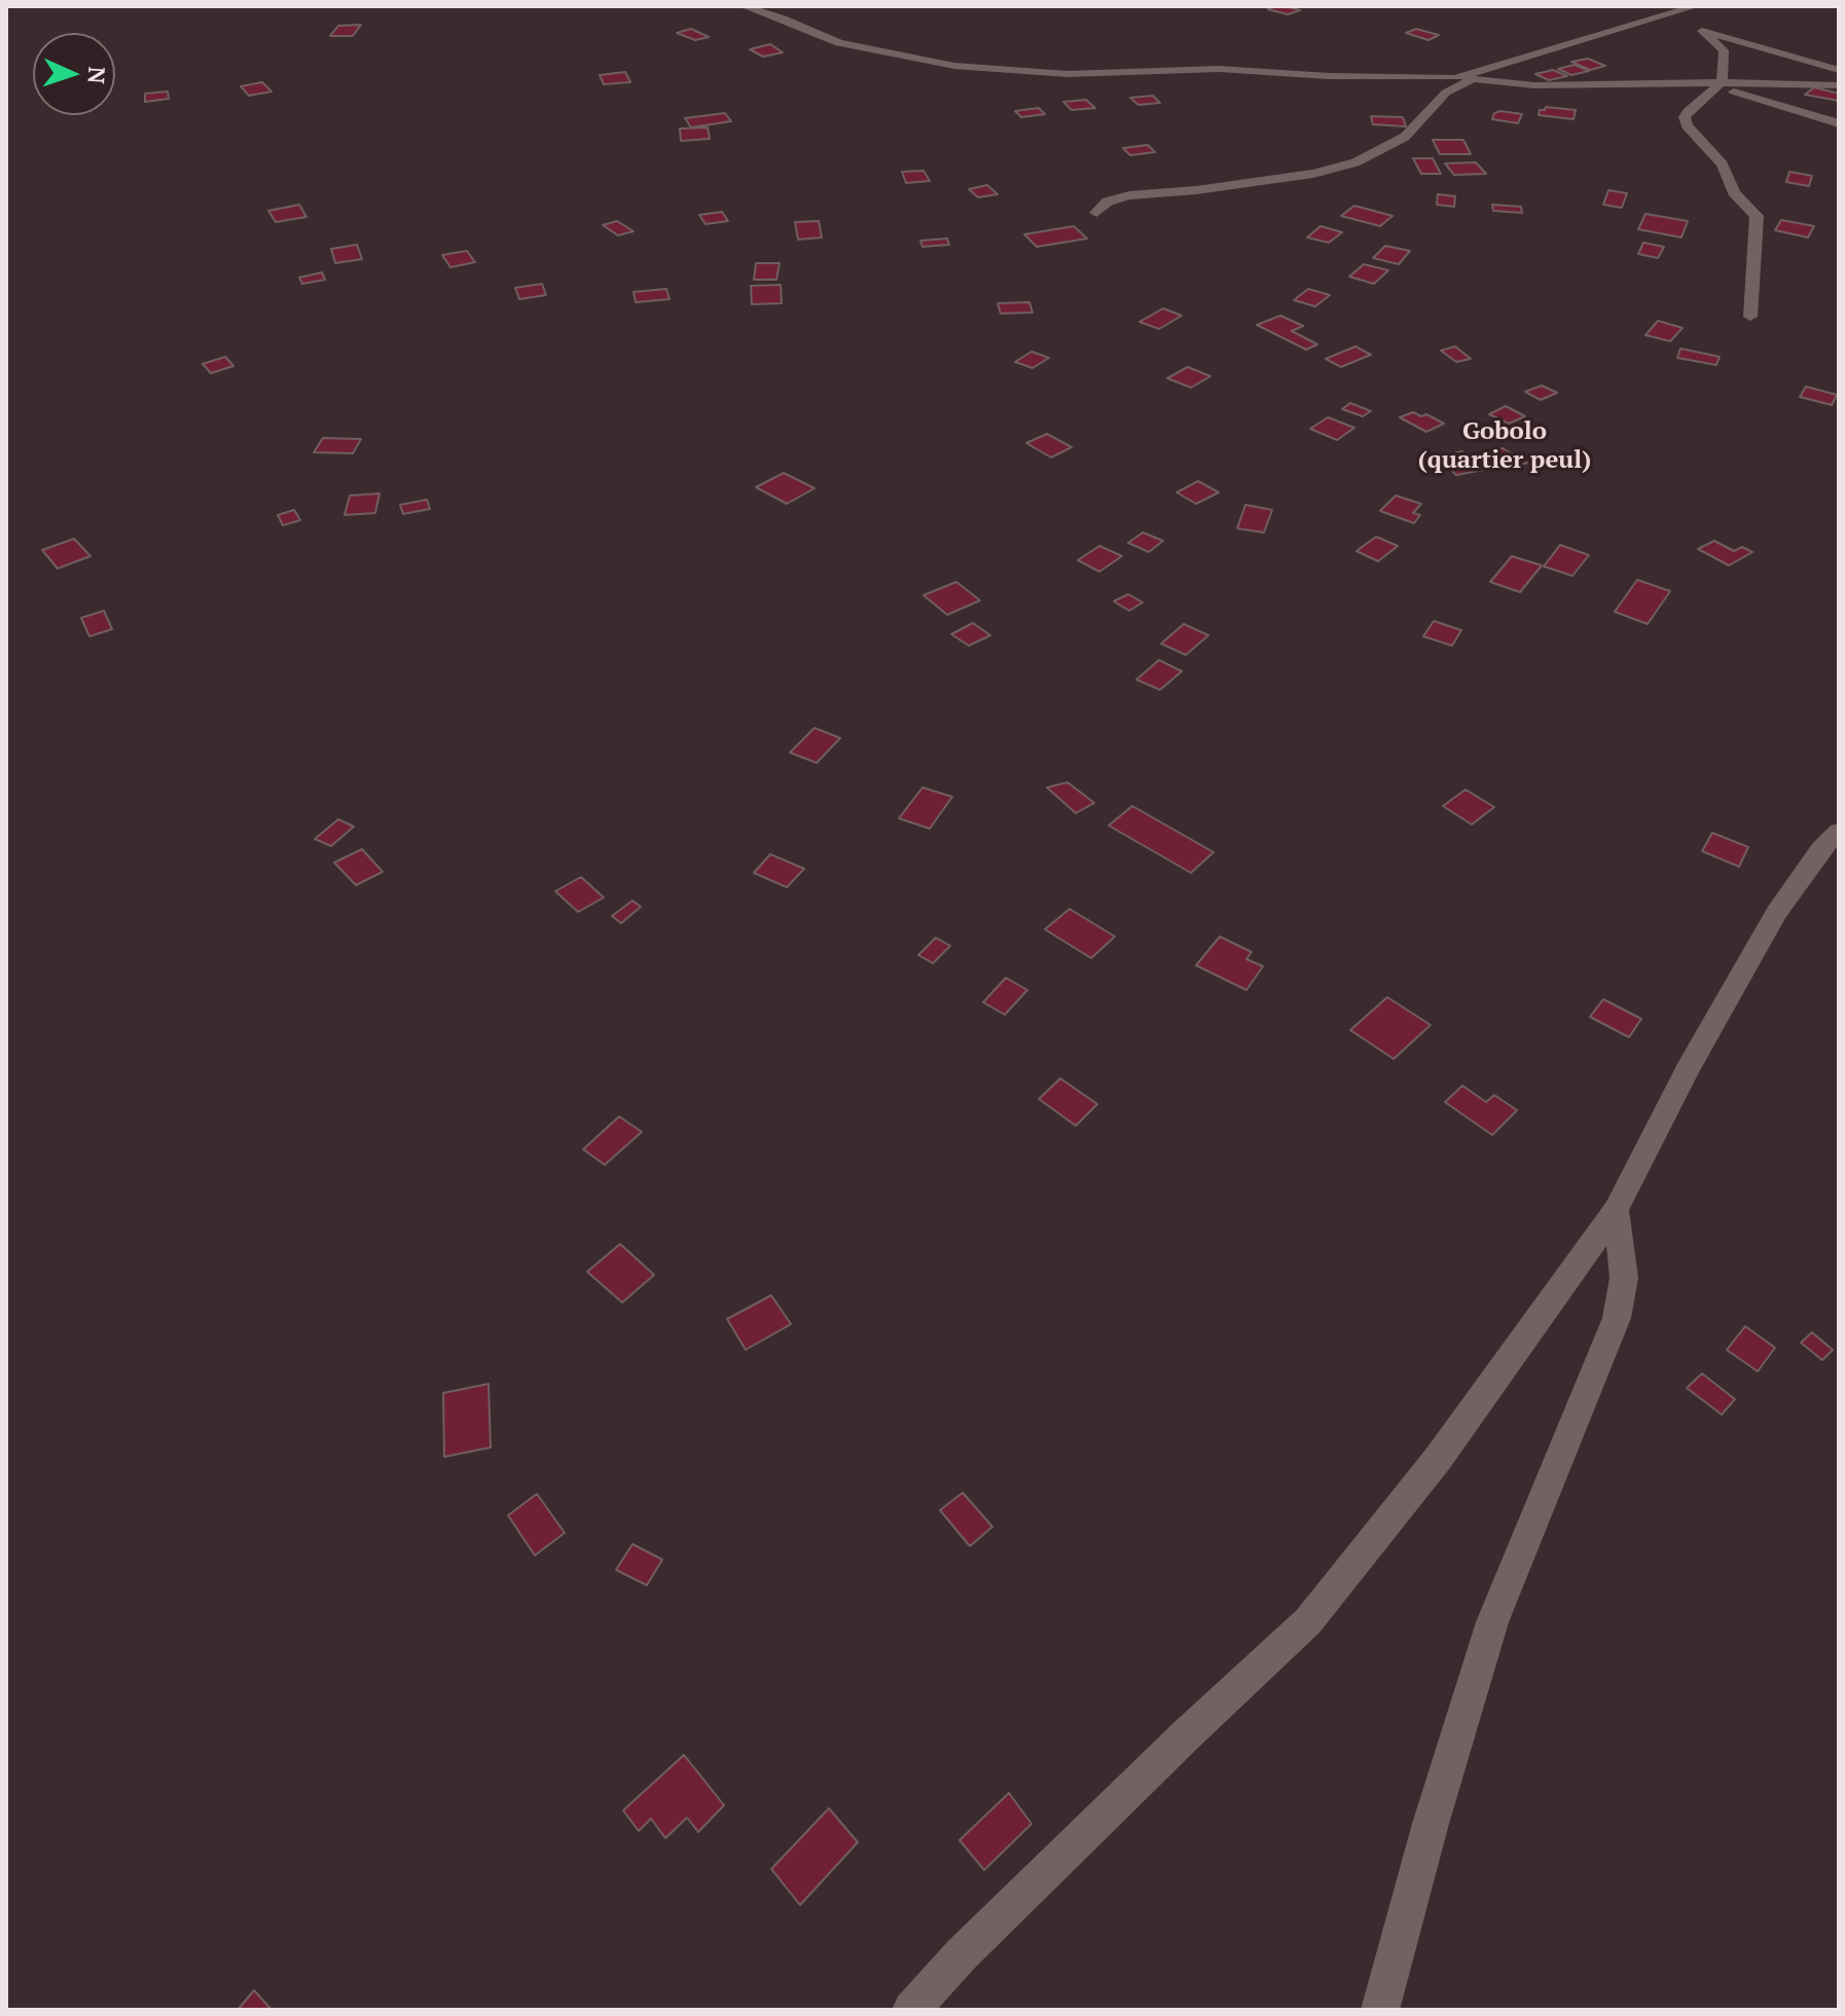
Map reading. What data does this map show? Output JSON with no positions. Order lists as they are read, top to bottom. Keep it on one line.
{"districts":["Gobolo (quartier peul)"],"north":"right"}
